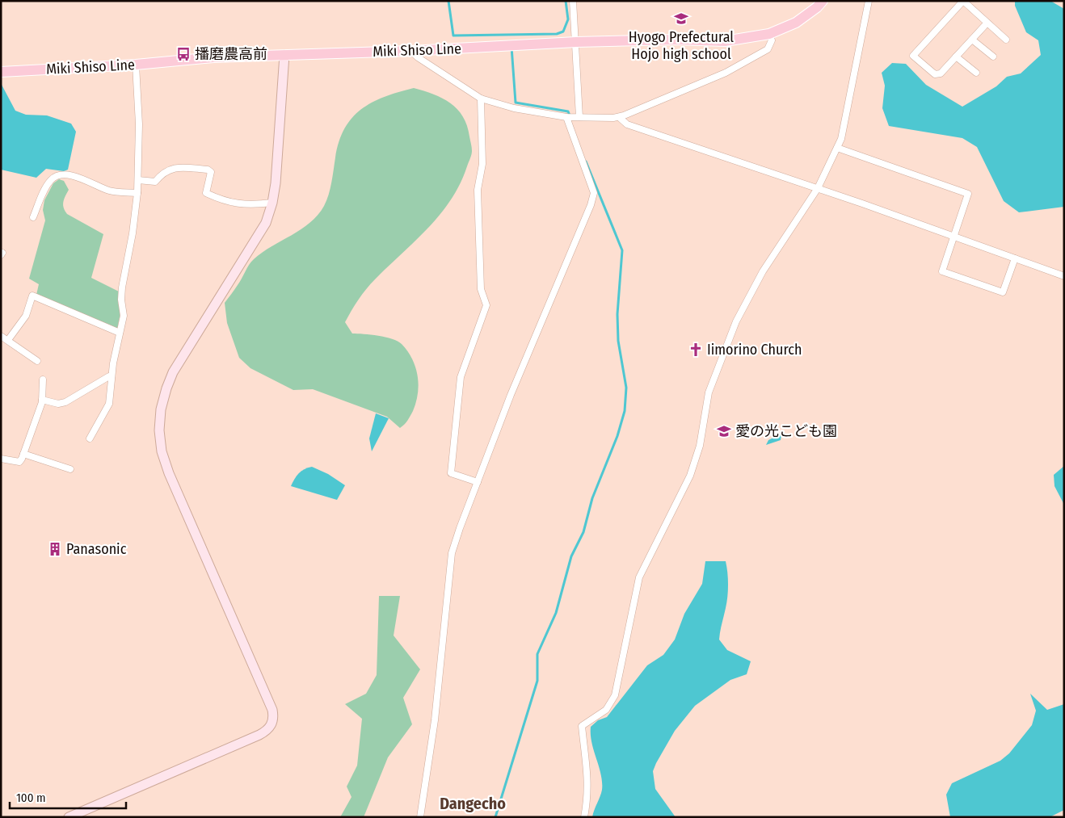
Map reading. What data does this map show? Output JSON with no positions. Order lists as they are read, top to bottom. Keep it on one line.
{"streets":{"main road":["Miki Shiso Line"]},"districts":["Dangecho"],"places":{"school or university":["Hyogo Prefectural Hojo high school","愛の光こども園"],"bus stop":["播磨農高前"],"church":["Iimorino Church"],"building":["Panasonic"]},"scale_bar":"100 m"}
